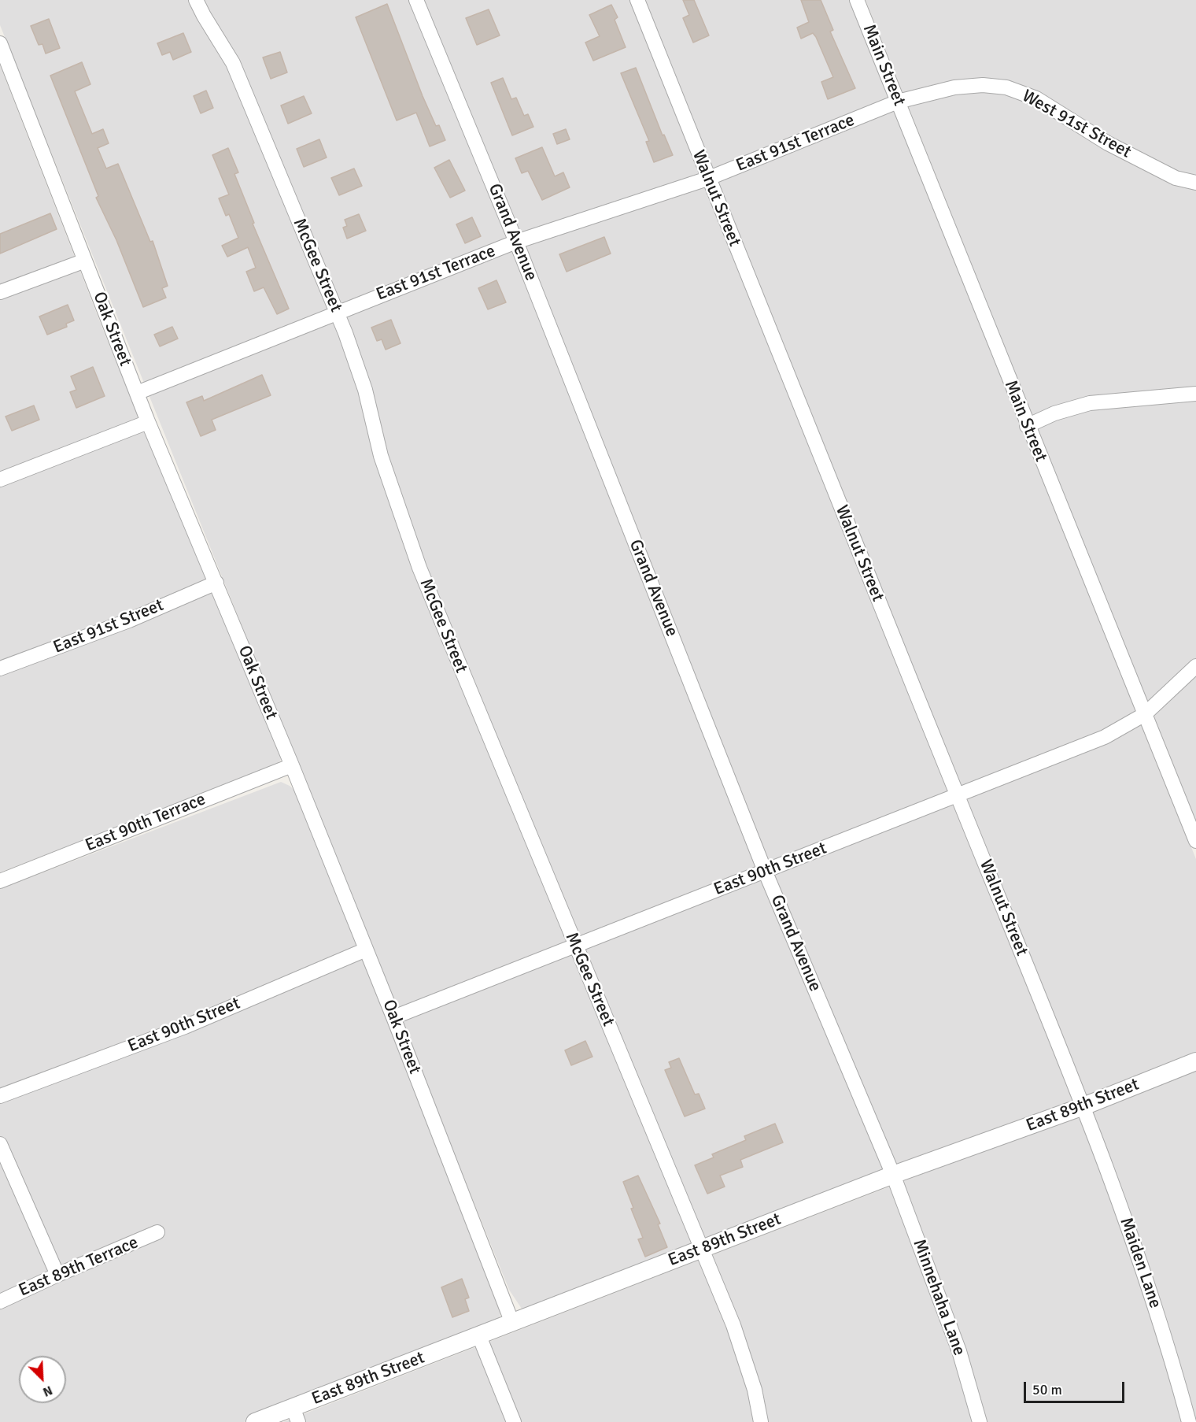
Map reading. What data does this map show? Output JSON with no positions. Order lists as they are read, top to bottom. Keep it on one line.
{"streets":{"street":["Main Street","West 91st Street","East 91st Terrace","Walnut Street","Grand Avenue","McGee Street","Oak Street","East 91st Street","East 90th Terrace","East 90th Street","East 89th Street","Maiden Lane","East 89th Terrace","Minnehaha Lane"]},"crossings":[["Main Street","West 91st Street"],["Main Street","East 91st Terrace"],["Main Street","East 90th Street"],["West 91st Street","East 91st Terrace"],["East 91st Terrace","Walnut Street"],["East 91st Terrace","Grand Avenue"],["East 91st Terrace","McGee Street"],["East 91st Terrace","Oak Street"],["Walnut Street","East 90th Street"],["Walnut Street","East 89th Street"],["Walnut Street","Maiden Lane"],["Grand Avenue","East 90th Street"],["Grand Avenue","East 89th Street"],["Grand Avenue","Minnehaha Lane"],["McGee Street","East 90th Street"],["McGee Street","East 89th Street"],["Oak Street","East 91st Street"],["Oak Street","East 90th Terrace"],["Oak Street","East 90th Street"],["Oak Street","East 89th Street"],["East 89th Street","Maiden Lane"],["East 89th Street","Minnehaha Lane"]],"scale_bar":"50 m","north":"bottom right"}
